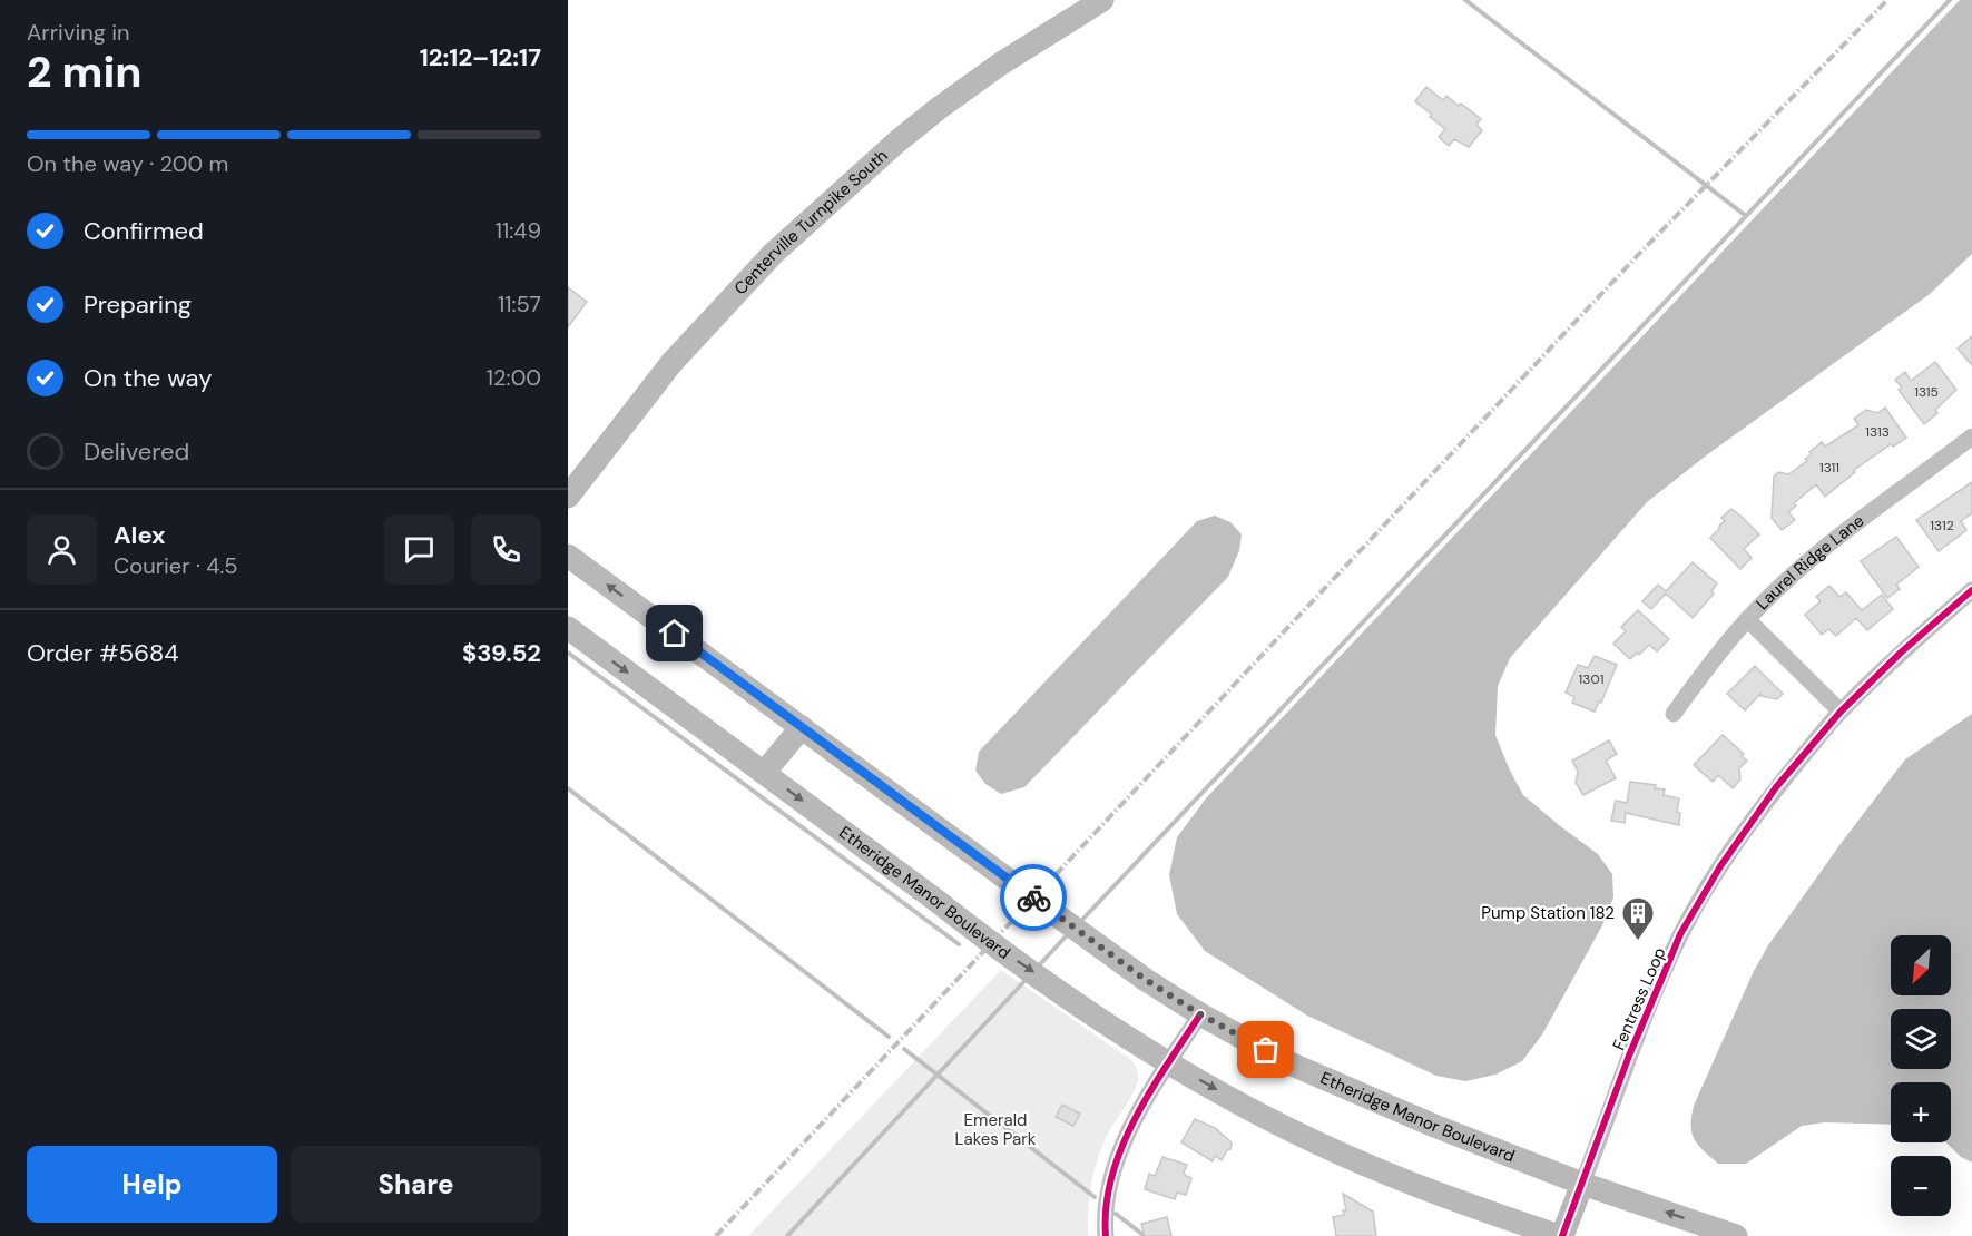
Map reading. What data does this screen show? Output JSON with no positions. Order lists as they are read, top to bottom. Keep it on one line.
{"streets":{"main road":["Centerville Turnpike South","Etheridge Manor Boulevard","Fentress Loop"],"street":["Laurel Ridge Lane"]},"crossings":[["Etheridge Manor Boulevard","Fentress Loop"]],"parks":["Emerald Lakes Park"],"places":{"building":["Pump Station 182"]},"house_numbers":["1315","1313","1311","1312","1301"],"north":"bottom left","page":{"heading":["2 min","Arriving in","12:12–12:17"],"panel":["Alex","Courier · 4.5","Order #5684","$39.52"],"bar":"On the way · 200 m","list":[["Confirmed","11:49"],["Preparing","11:57"],["On the way","12:00"],"Delivered"],"map_buttons":["+","−"],"buttons":["Help","Share"]}}
